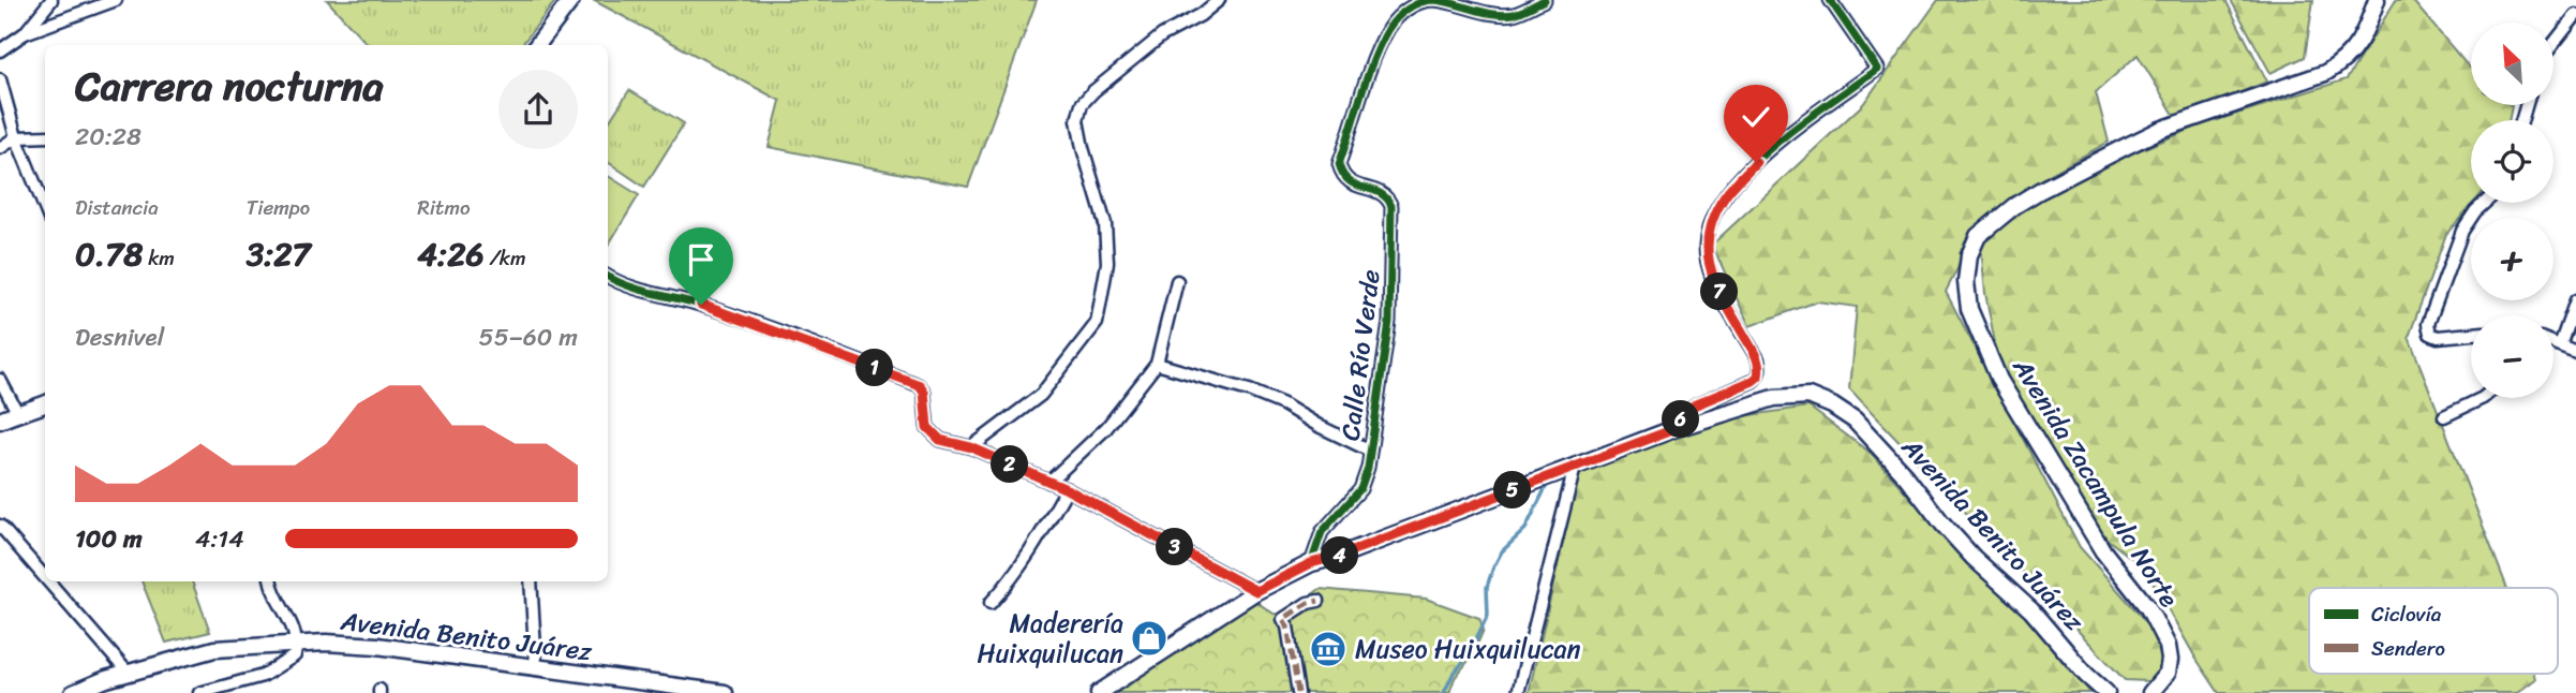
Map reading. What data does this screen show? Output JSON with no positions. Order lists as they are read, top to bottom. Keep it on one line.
{"streets":{"main road":["Avenida Zacampula Norte","Avenida Benito Juárez"],"street":["Calle Río Verde"]},"crossings":[["Calle Río Verde","Avenida Benito Juárez"]],"places":{"shop":["Maderería Huixquilucan"],"museum":["Museo Huixquilucan"]},"legend":["Ciclovía","Sendero"],"north":"top left","page":{"map_buttons":["+","−"],"heading":["Carrera nocturna","20:28"],"stats":[["Distancia","0.78 km"],["Tiempo","3:27"],["Ritmo","4:26 /km"]],"pins":["7","1","6","2","5","3","4"],"chart":["Desnivel","55–60 m"],"list":[{"name":"100 m","note":"4:14"}]}}
